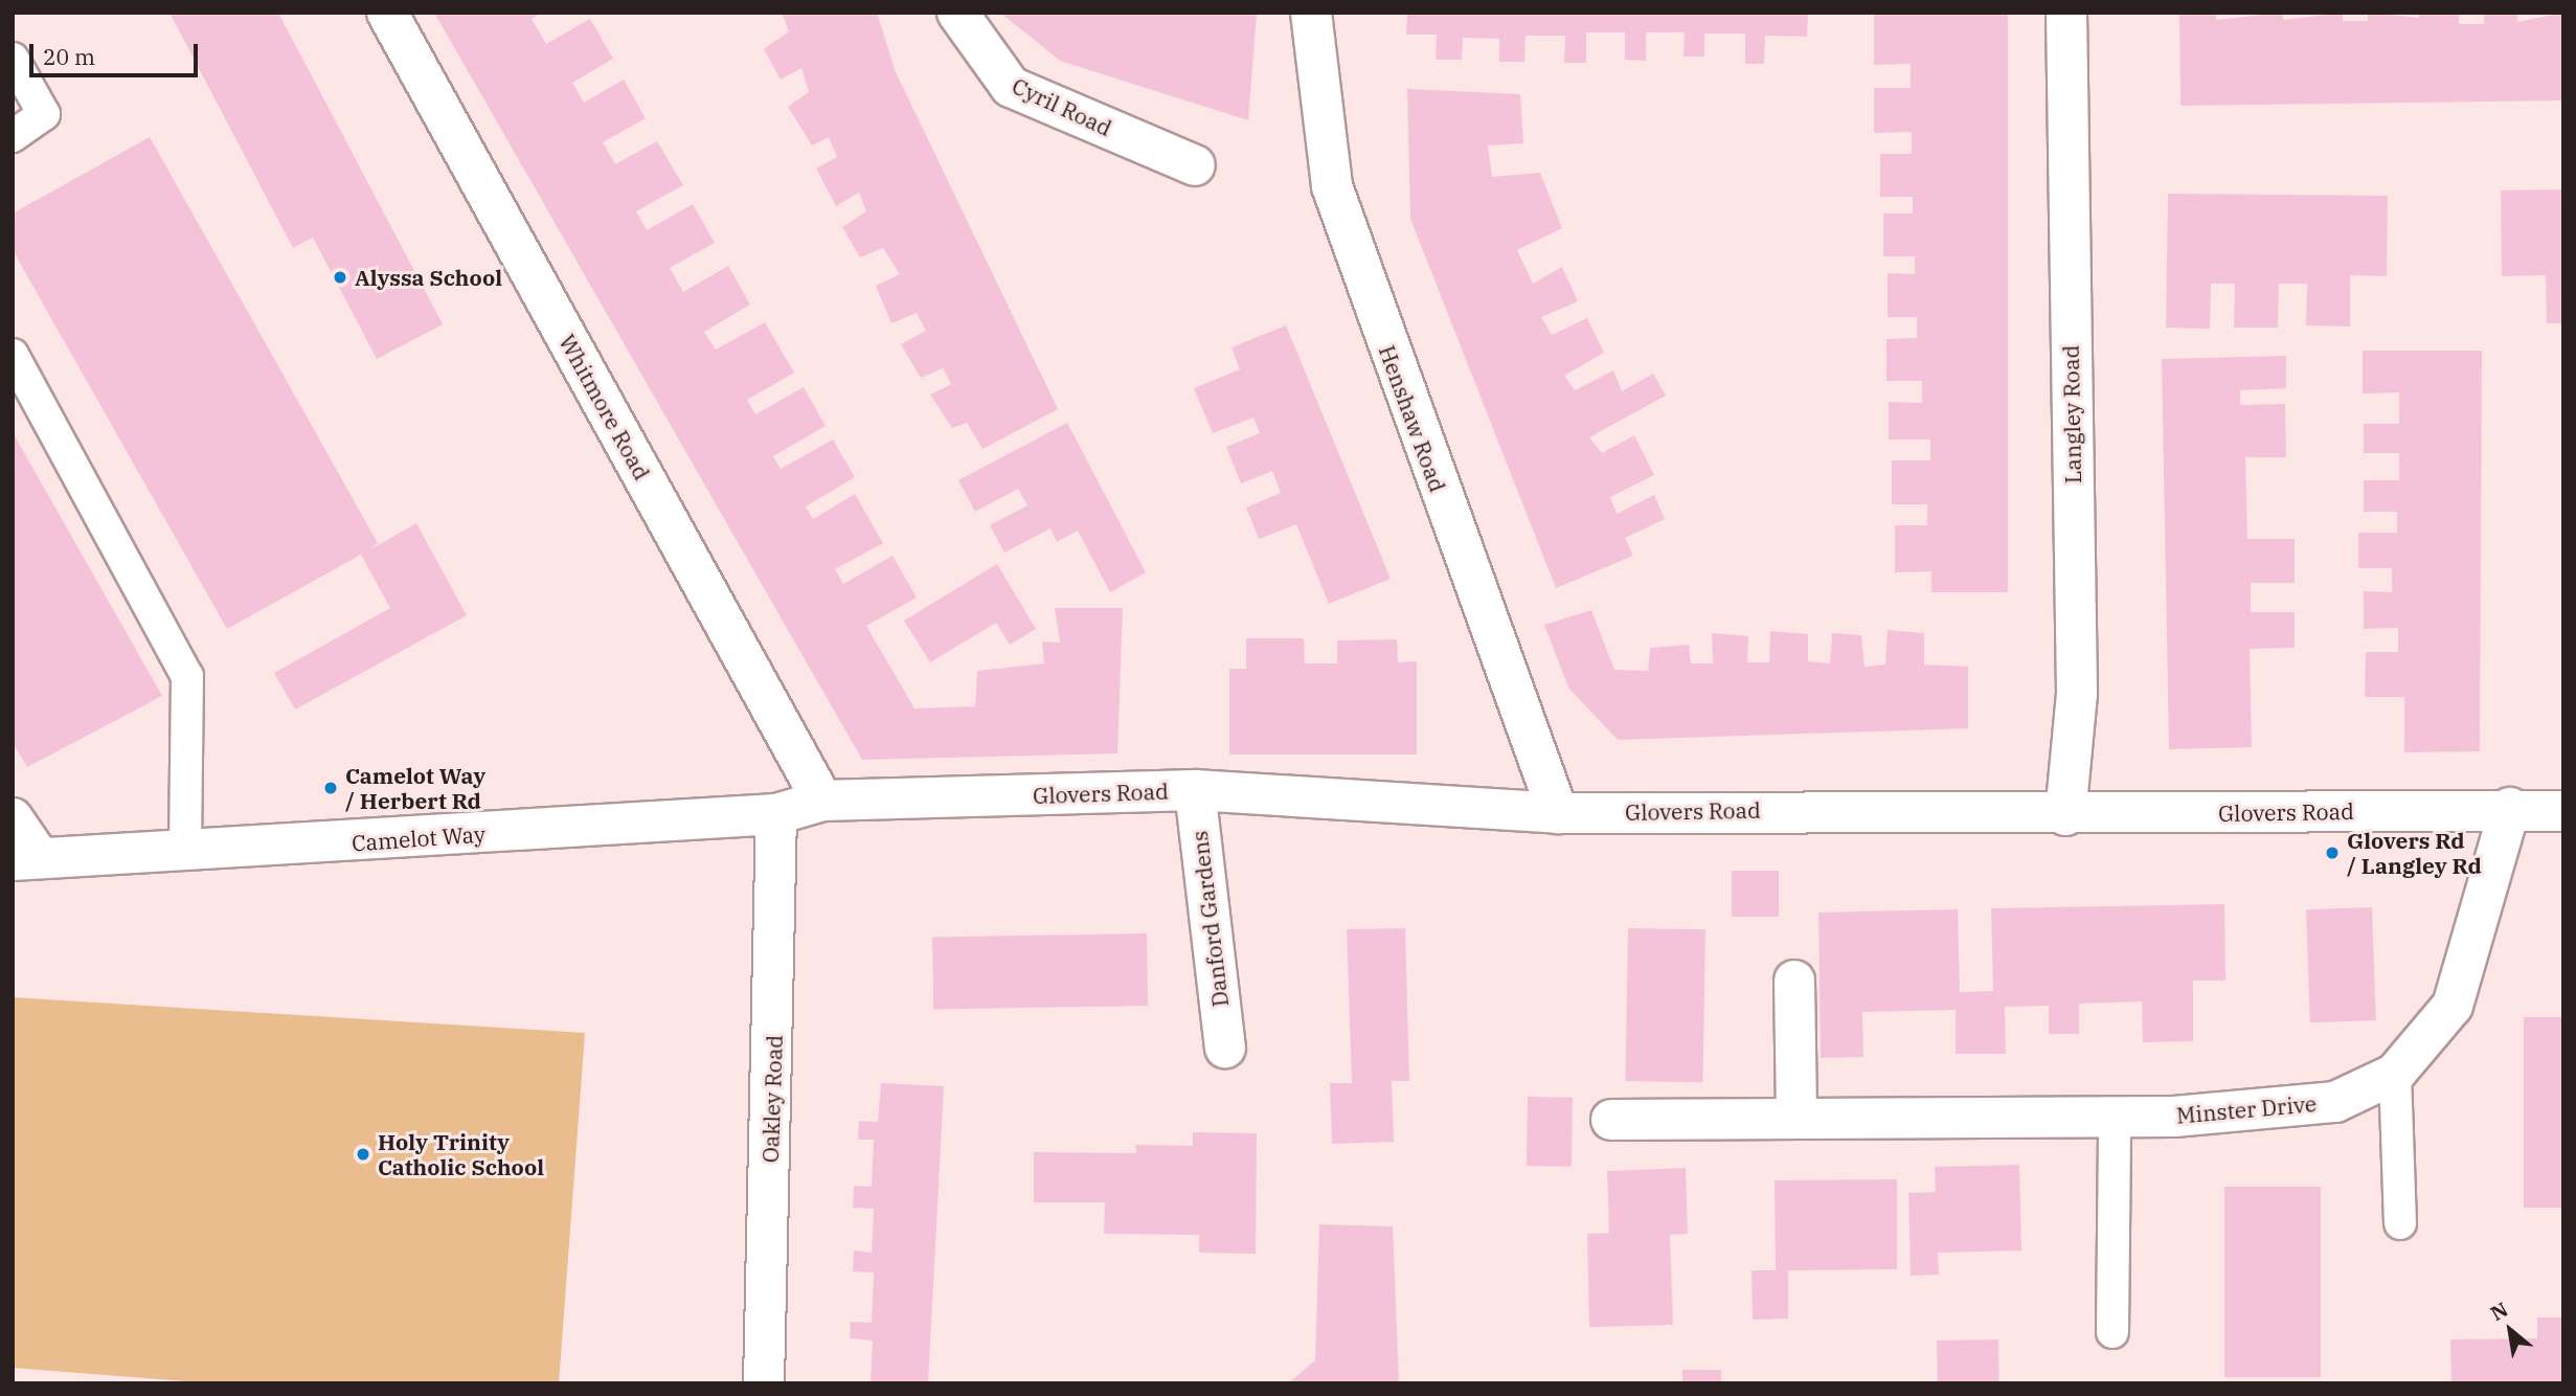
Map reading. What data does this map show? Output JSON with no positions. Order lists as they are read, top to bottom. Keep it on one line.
{"streets":{"street":["Cyril Road","Whitmore Road","Langley Road","Henshaw Road","Glovers Road","Camelot Way","Danford Gardens","Oakley Road","Minster Drive"]},"crossings":[["Whitmore Road","Glovers Road"],["Whitmore Road","Camelot Way"],["Langley Road","Glovers Road"],["Henshaw Road","Glovers Road"],["Glovers Road","Camelot Way"],["Glovers Road","Danford Gardens"],["Glovers Road","Minster Drive"],["Camelot Way","Oakley Road"]],"places":["Alyssa School","Camelot Way / Herbert Rd","Glovers Rd / Langley Rd","Holy Trinity Catholic School"],"scale_bar":"20 m","north":"top left"}
